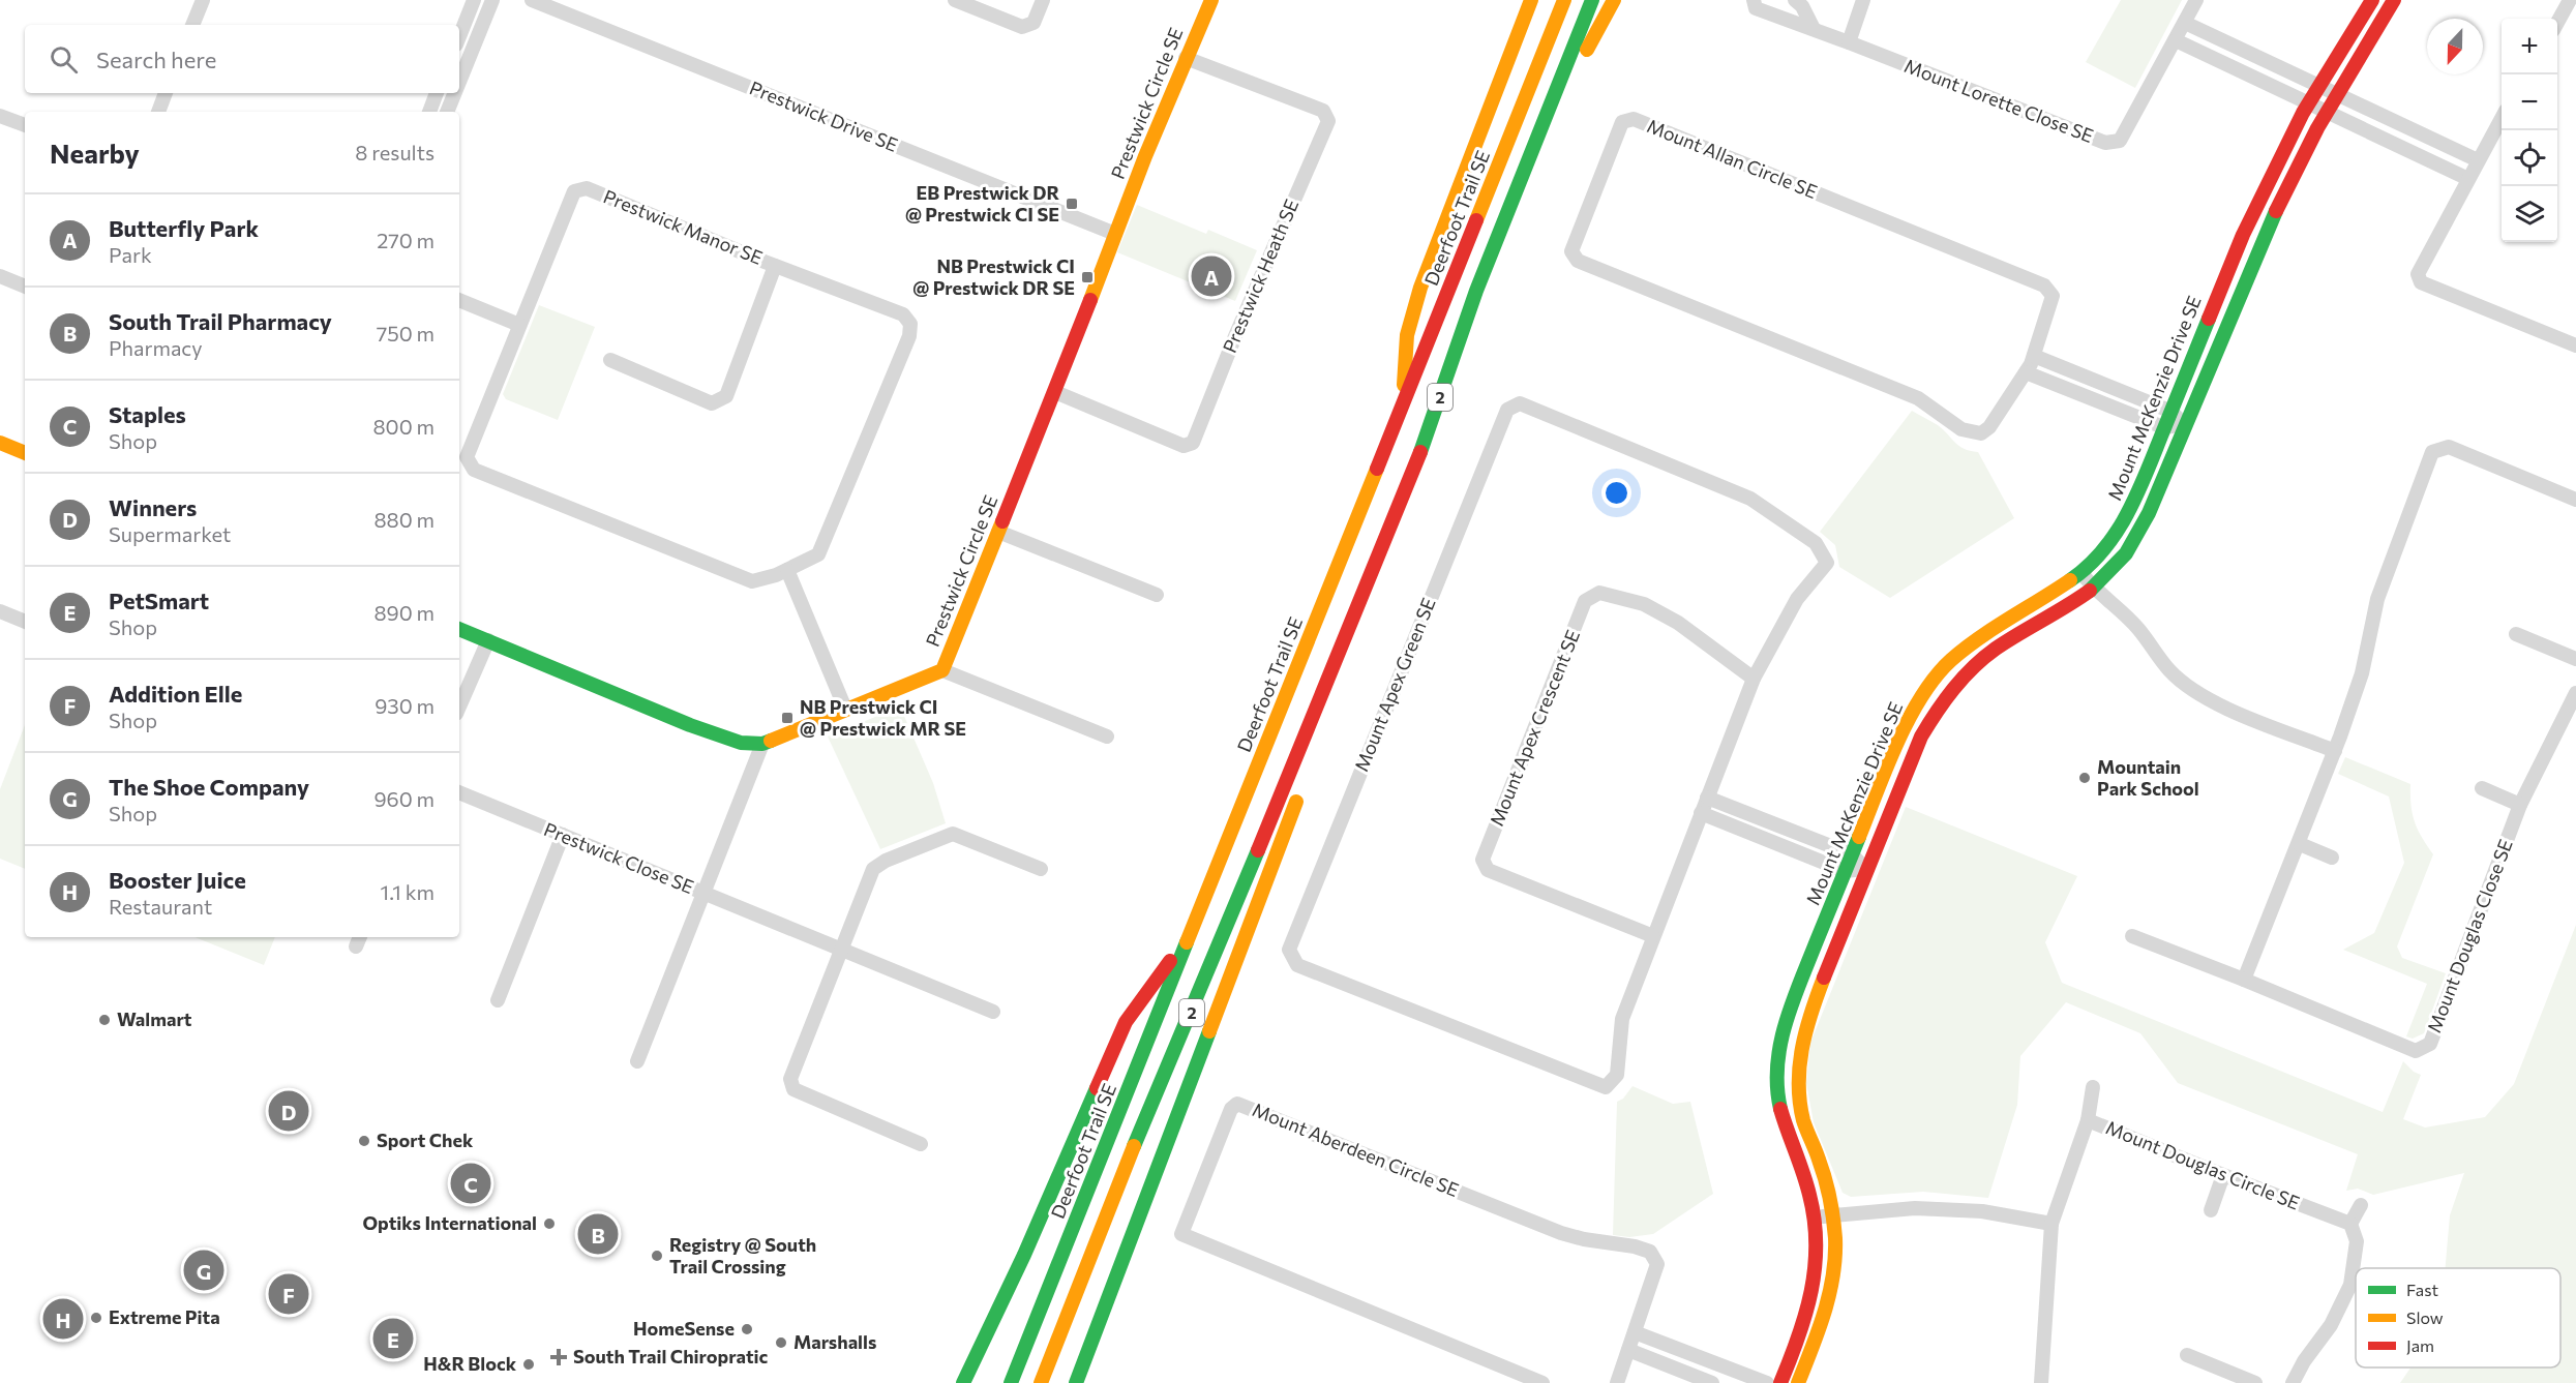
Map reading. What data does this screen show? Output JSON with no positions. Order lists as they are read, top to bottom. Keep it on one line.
{"streets":{"main road":["Prestwick Circle SE","Deerfoot Trail SE","2","Mount McKenzie Drive SE"],"street":["Mount Lorette Close SE","Prestwick Drive SE","Mount Allan Circle SE","Prestwick Manor SE","Prestwick Heath SE","Mount Apex Green SE","Mount Apex Crescent SE","Prestwick Close SE","Mount Douglas Close SE","Mount Aberdeen Circle SE","Mount Douglas Circle SE"]},"crossings":[["Prestwick Circle SE","Prestwick Drive SE"],["Prestwick Circle SE","Prestwick Heath SE"],["Prestwick Circle SE","Prestwick Close SE"],["Mount Apex Green SE","Mount Apex Crescent SE"]],"places":{"transit":["EB Prestwick DR @ Prestwick CI SE","NB Prestwick CI @ Prestwick DR SE","NB Prestwick CI @ Prestwick MR SE"],"other":["Mountain Park School","Walmart","Sport Chek","Optiks International","Registry @ South Trail Crossing","Extreme Pita","HomeSense","Marshalls","H&R Block"],"health":["South Trail Chiropratic"]},"legend":["Fast","Slow","Jam"],"north":"bottom","page":{"map_buttons":["+","−"],"search":"Search here","heading":["Nearby","8 results"],"list":[{"mark":"A","name":"Butterfly Park","note":"Park","value":"270 m"},{"mark":"B","name":"South Trail Pharmacy","note":"Pharmacy","value":"750 m"},{"mark":"C","name":"Staples","note":"Shop","value":"800 m"},{"mark":"D","name":"Winners","note":"Supermarket","value":"880 m"},{"mark":"E","name":"PetSmart","note":"Shop","value":"890 m"},{"mark":"F","name":"Addition Elle","note":"Shop","value":"930 m"},{"mark":"G","name":"The Shoe Company","note":"Shop","value":"960 m"},{"mark":"H","name":"Booster Juice","note":"Restaurant","value":"1.1 km"}],"pins":["A","D","C","B","G","F","H","E"]}}
